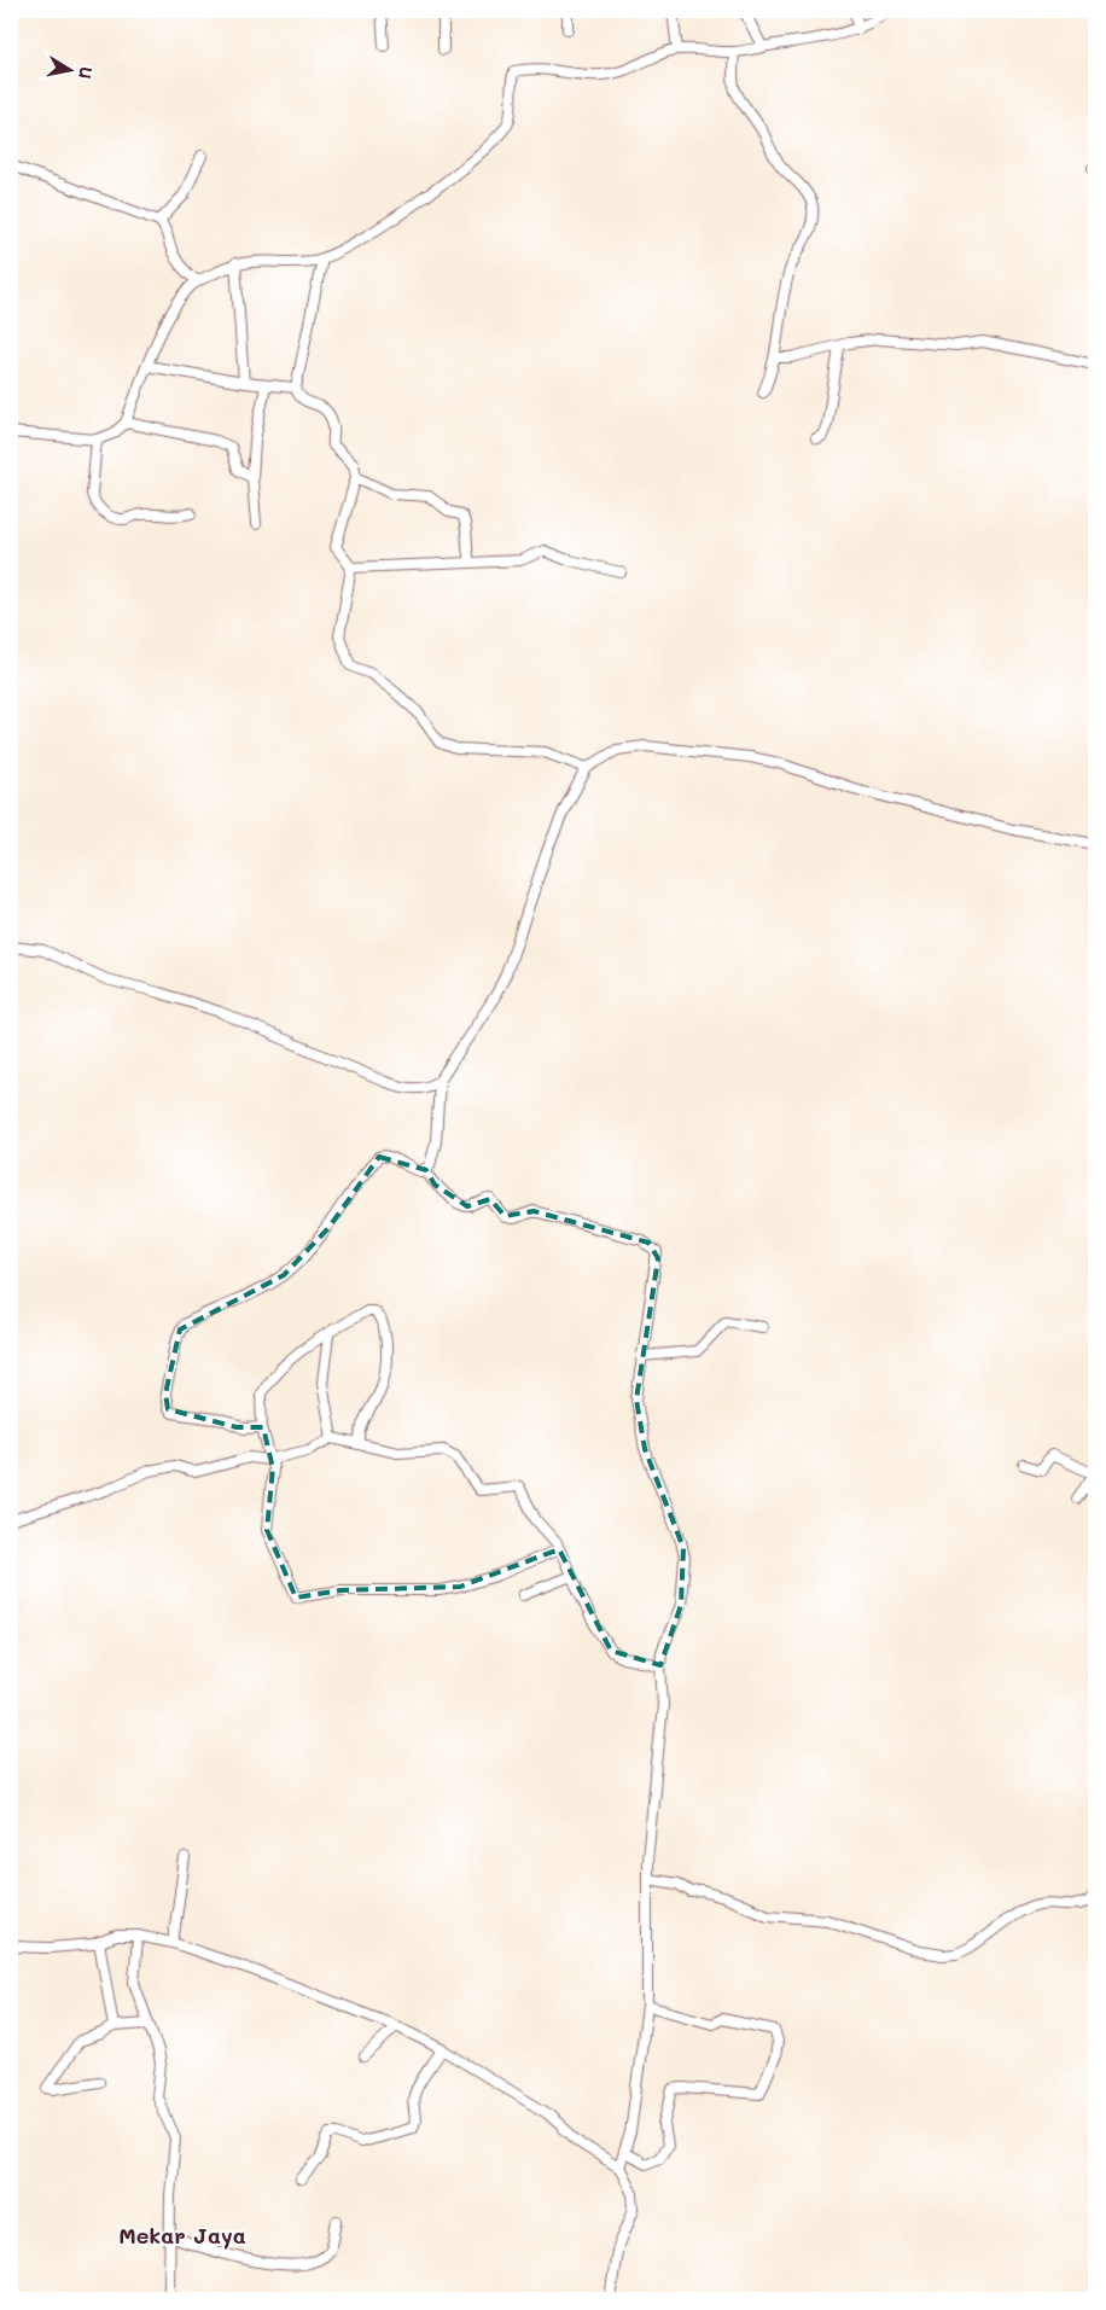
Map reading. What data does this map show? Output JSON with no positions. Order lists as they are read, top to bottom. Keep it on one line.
{"districts":["Mekar Jaya"],"north":"right"}
